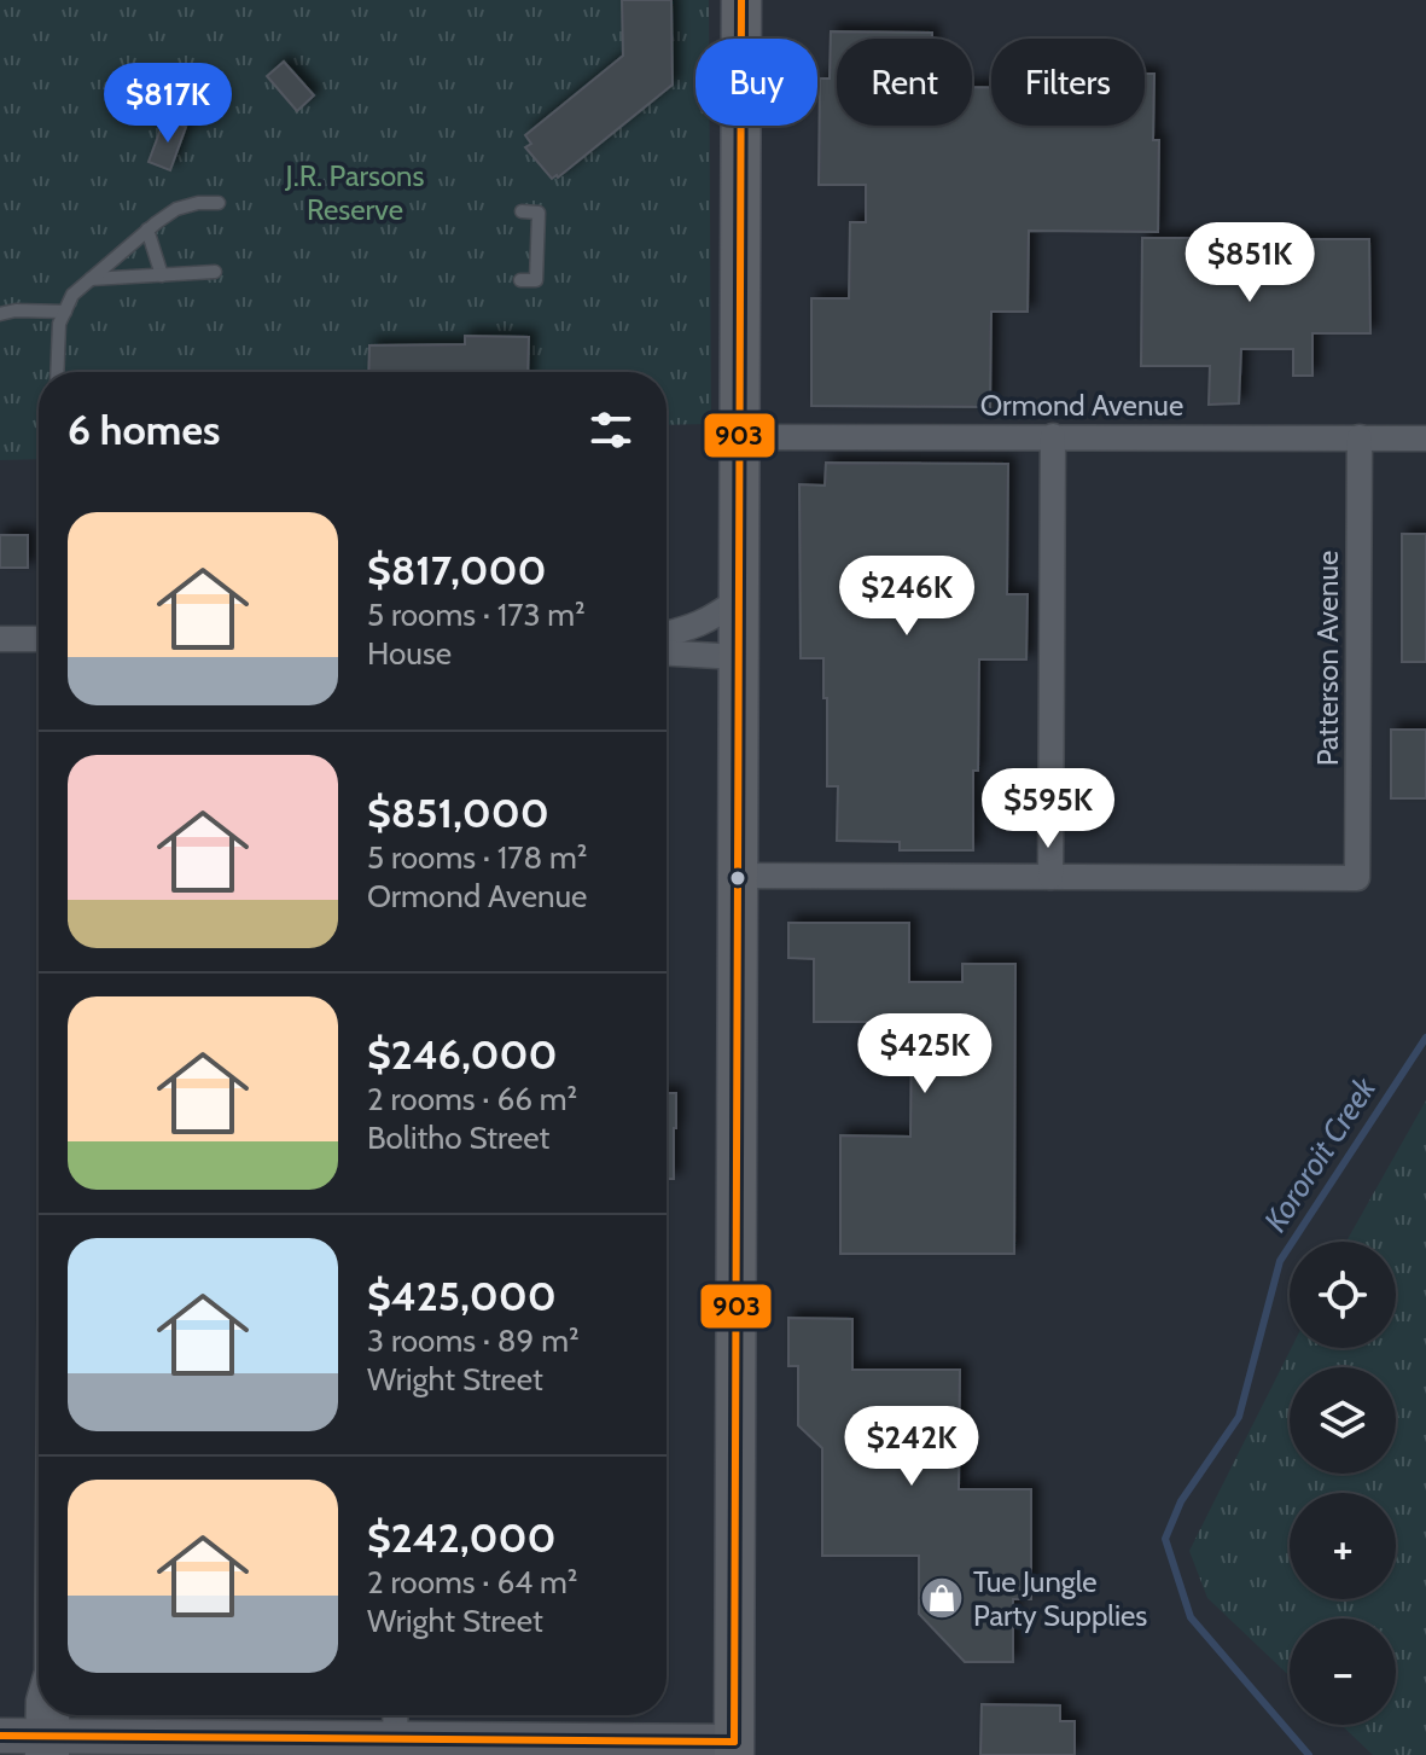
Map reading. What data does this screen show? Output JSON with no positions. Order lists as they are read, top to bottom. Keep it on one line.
{"streets":{"street":["Ormond Avenue","Patterson Avenue"]},"crossings":[["Ormond Avenue","Patterson Avenue"]],"water":["Kororoit Creek"],"parks":["J.R. Parsons Reserve"],"places":{"shop":["Tue Jungle Party Supplies"]},"lines":["transit line 903"],"page":{"chip":["Buy","Rent","Filters"],"price":["$817K","$851K","$246K","$595K","$425K","$242K"],"heading":"6 homes","list":[{"name":"$817,000","note":"5 rooms · 173 m² · House"},{"name":"$851,000","note":"5 rooms · 178 m² · Ormond Avenue"},{"name":"$246,000","note":"2 rooms · 66 m² · Bolitho Street"},{"name":"$425,000","note":"3 rooms · 89 m² · Wright Street"},{"name":"$242,000","note":"2 rooms · 64 m² · Wright Street"}],"map_buttons":["+","−"]}}
